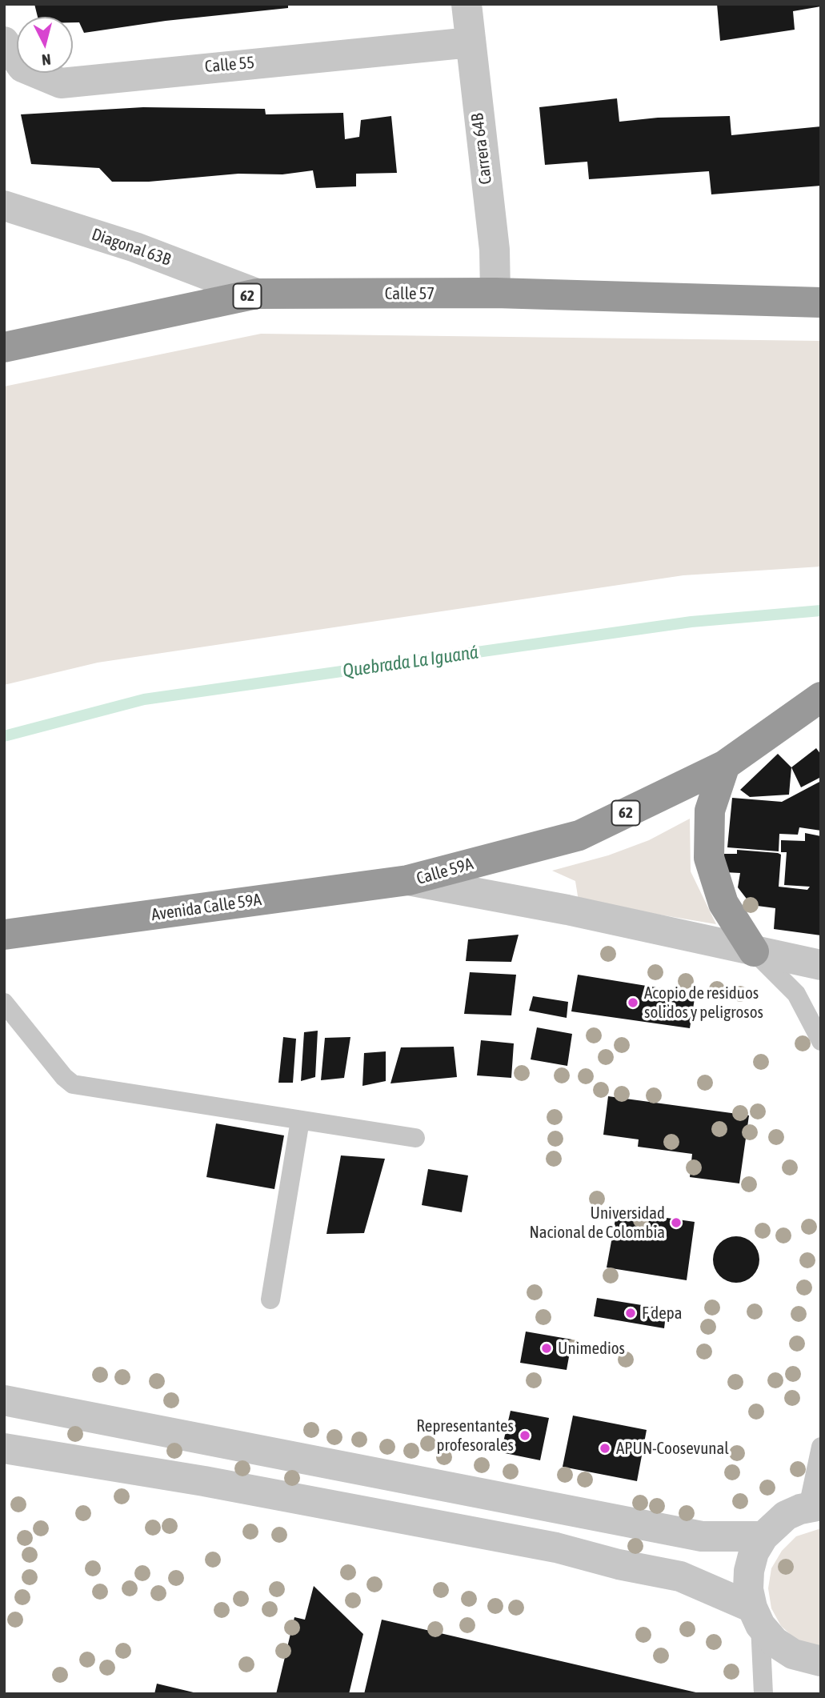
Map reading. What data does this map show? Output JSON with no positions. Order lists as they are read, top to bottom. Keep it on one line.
{"streets":{"highway":["Calle 57","62","Calle 59A","Avenida Calle 59A"],"street":["Calle 55","Carrera 64B","Diagonal 63B"]},"crossings":[["Calle 55","Carrera 64B"],["Carrera 64B","Calle 57"],["Diagonal 63B","Calle 57"],["Calle 59A","Avenida Calle 59A"]],"water":["Quebrada La Iguaná"],"places":["Acopio de residuos solidos y peligrosos","Universidad Nacional de Colombia","F depa","Unimedios","Representantes profesorales","APUN-Coosevunal"],"north":"bottom"}
